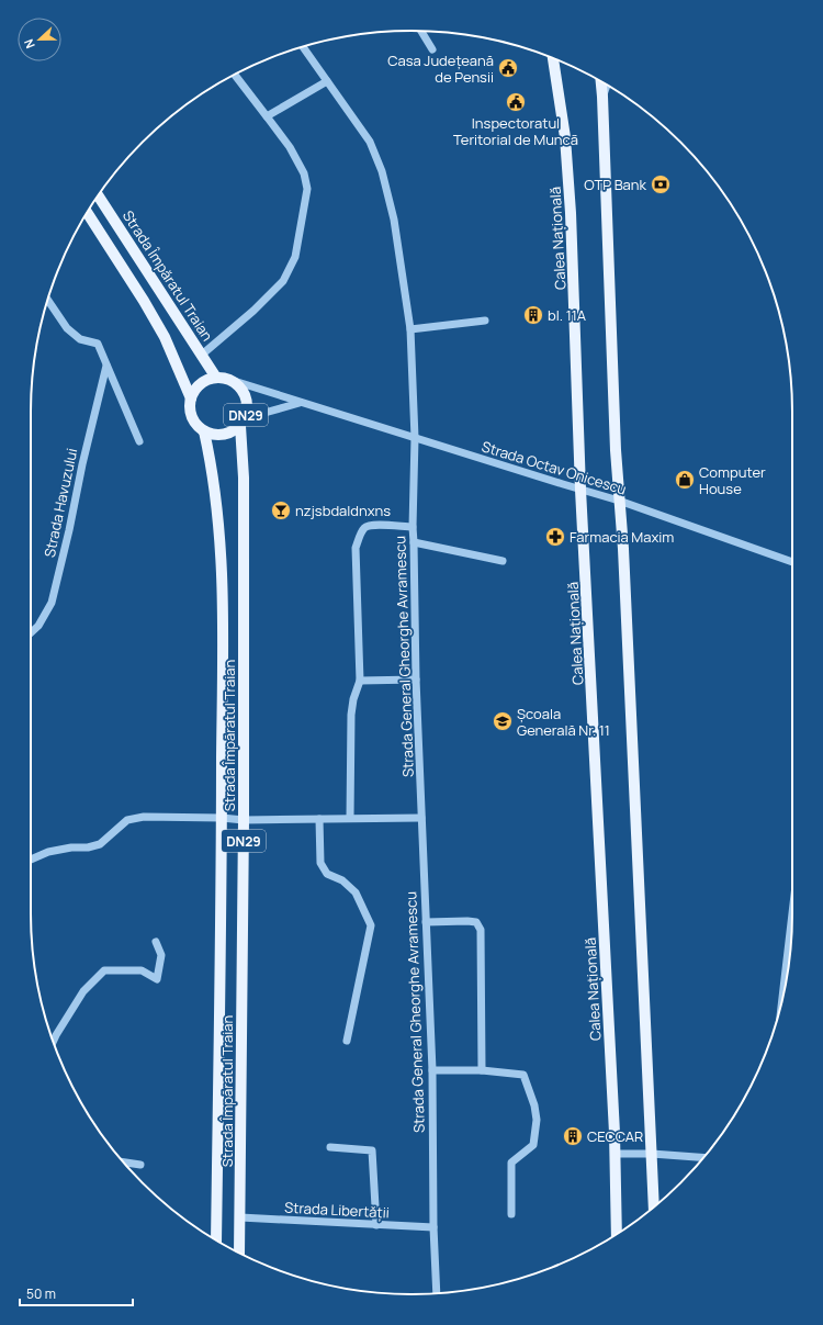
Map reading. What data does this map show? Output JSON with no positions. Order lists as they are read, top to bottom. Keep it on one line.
{"streets":{"main road":["Calea Națională","Strada Împăratul Traian","DN29"],"street":["Strada Octav Onicescu","Strada Havuzului","Strada General Gheorghe Avramescu","Strada Libertății"]},"crossings":[["Calea Națională","Strada Octav Onicescu"],["Strada Împăratul Traian","DN29"],["Strada Împăratul Traian","Strada Octav Onicescu"],["Strada Împăratul Traian","Strada Libertății"],["DN29","Strada Octav Onicescu"],["Strada Octav Onicescu","Strada General Gheorghe Avramescu"],["Strada General Gheorghe Avramescu","Strada Libertății"]],"places":{"public building":["Casa Județeană de Pensii","Inspectoratul Teritorial de Muncã"],"bank":["OTP Bank"],"building":["bl. 11A","CECCAR"],"shop":["Computer House"],"bar":["nzjsbdaldnxns"],"pharmacy":["Farmacia Maxim"],"school or university":["Școala Generală Nr. 11"]},"scale_bar":"50 m","north":"left"}
